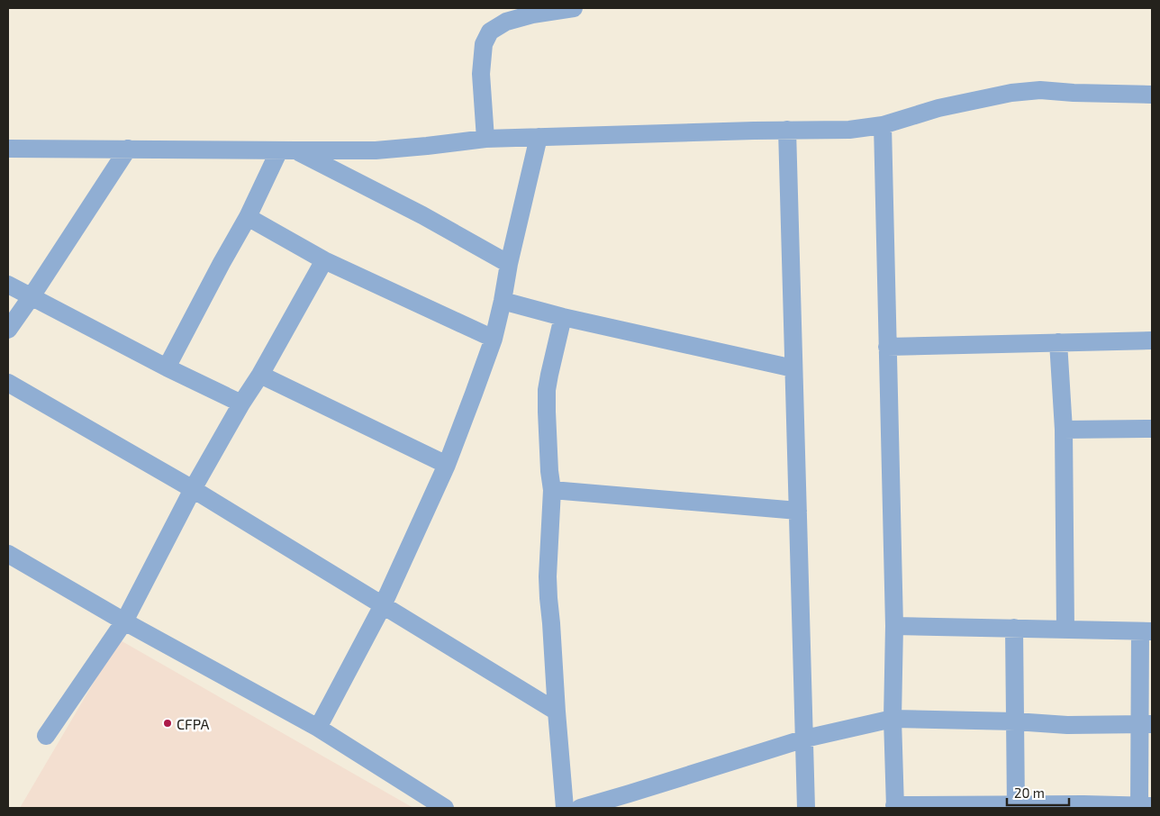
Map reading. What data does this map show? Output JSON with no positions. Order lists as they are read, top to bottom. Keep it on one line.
{"places":["CFPA"],"scale_bar":"20 m"}
